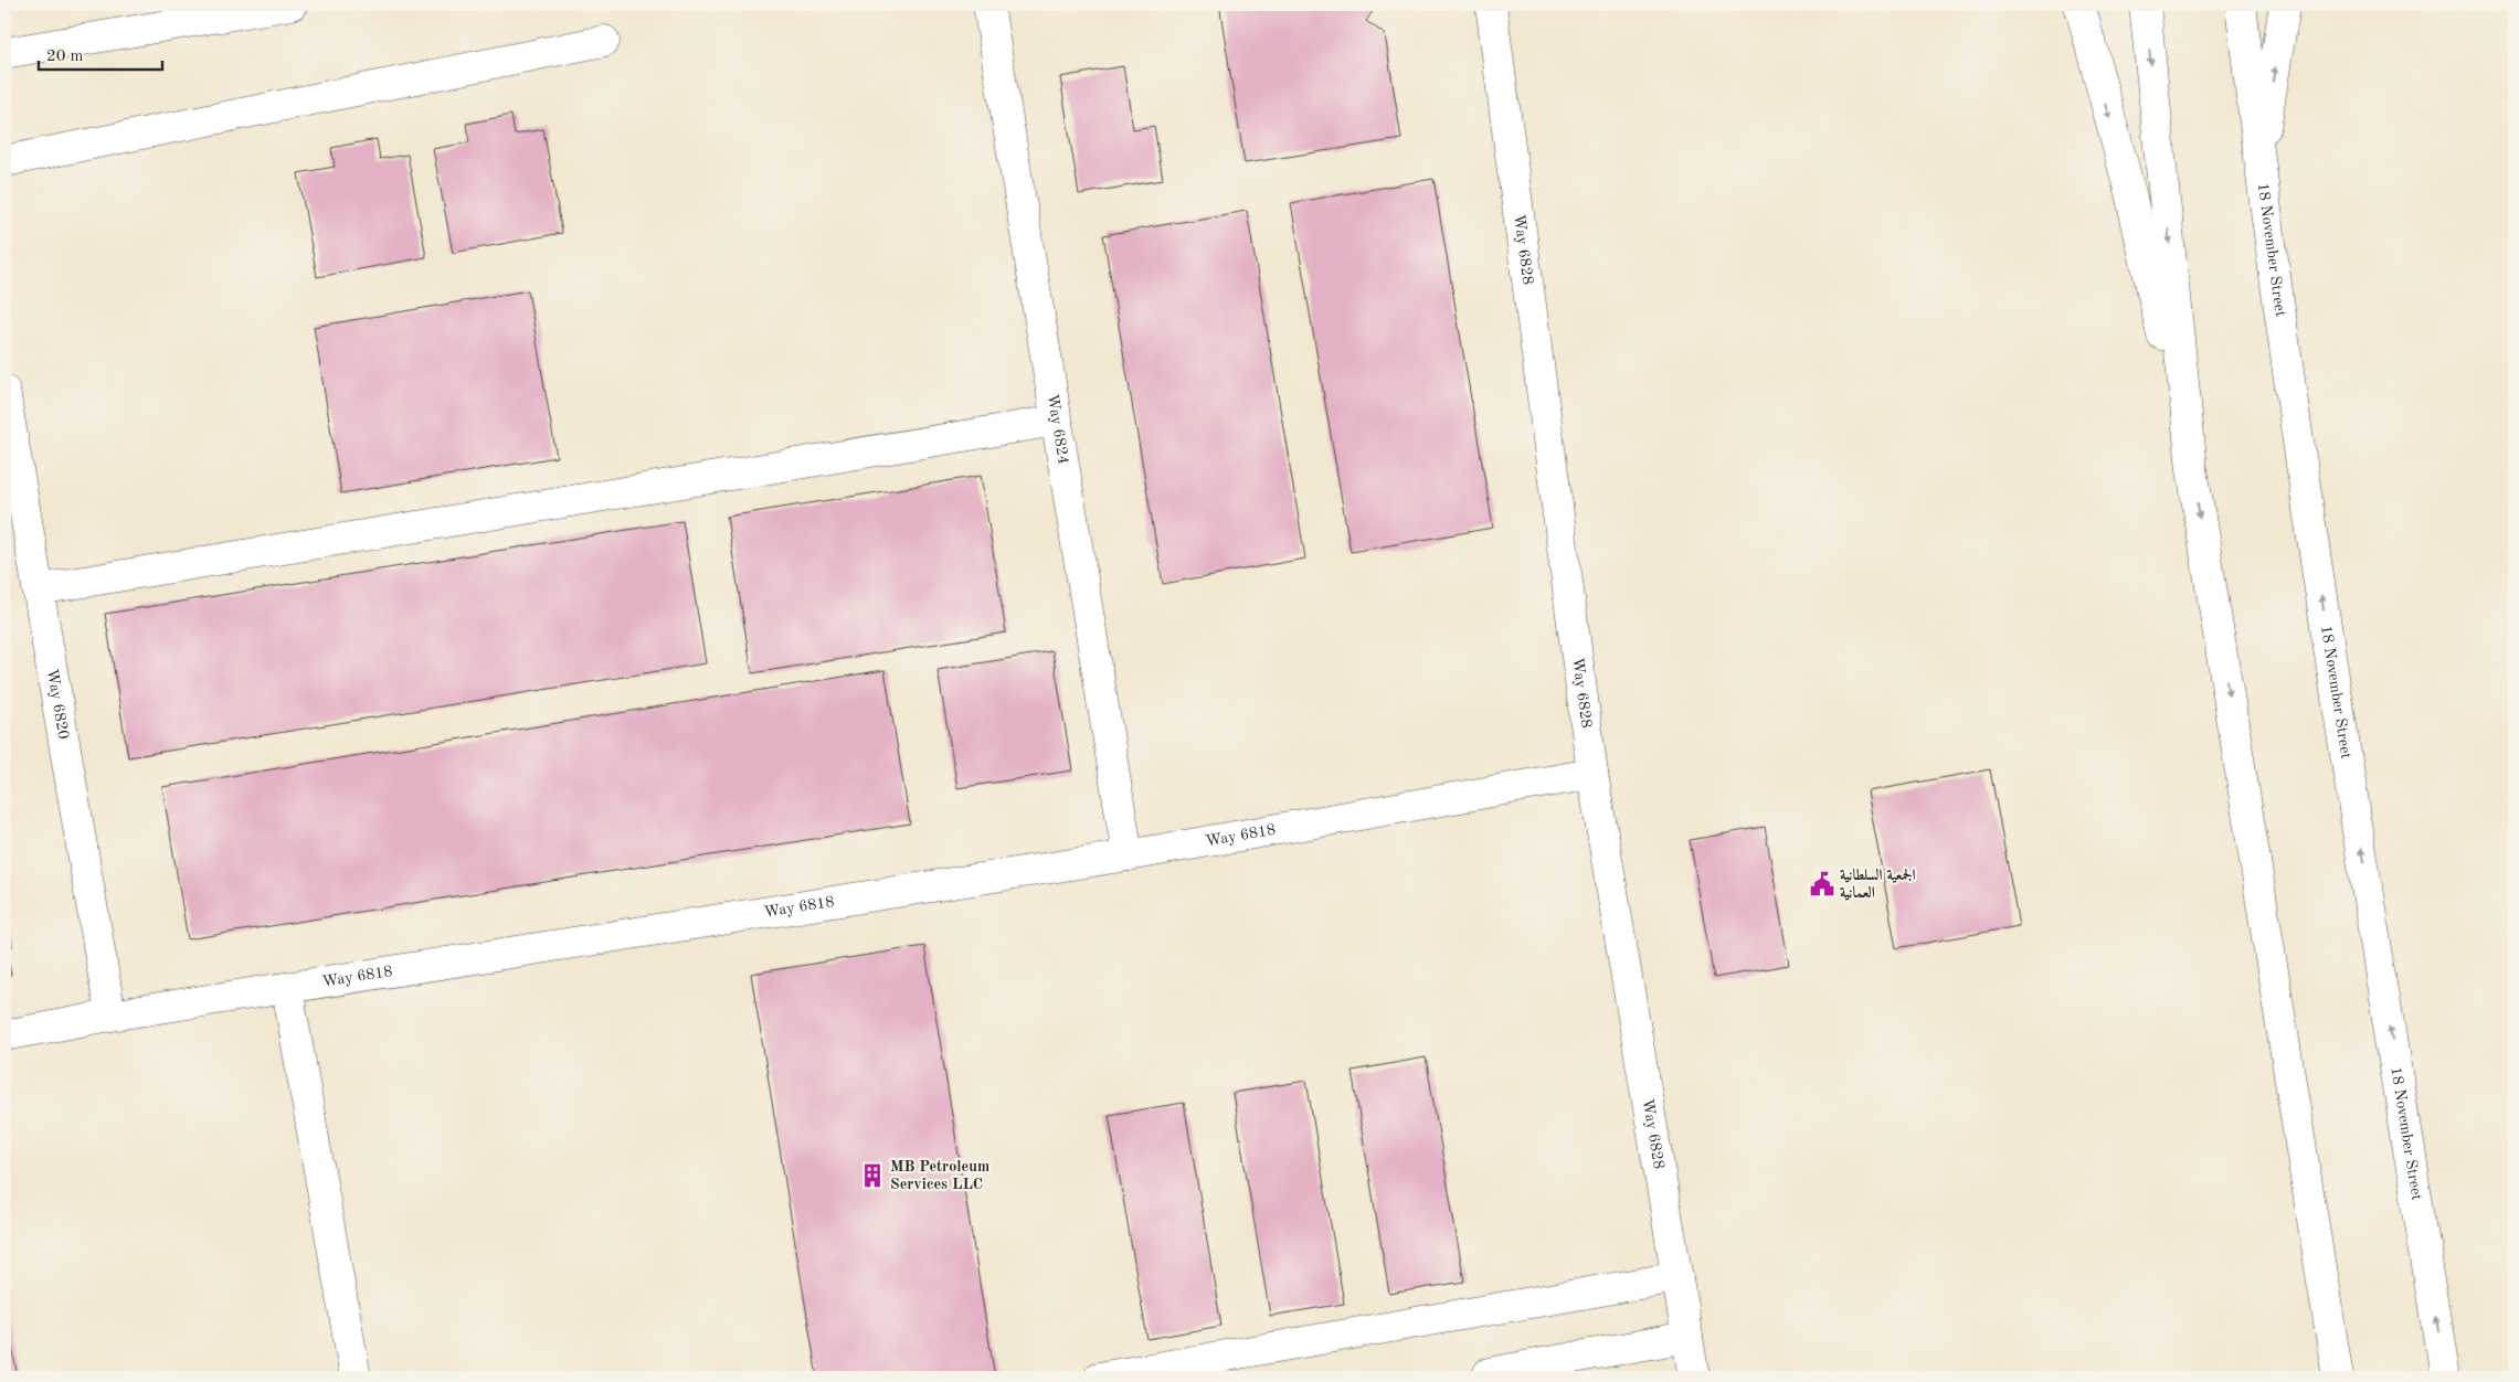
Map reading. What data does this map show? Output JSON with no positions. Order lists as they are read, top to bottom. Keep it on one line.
{"streets":{"street":["Way 6828","18 November Street","Way 6824","Way 6820","Way 6818"]},"crossings":[["Way 6828","Way 6818"],["Way 6824","Way 6818"],["Way 6820","Way 6818"]],"places":{"public building":["الجمعية السلطانية العمانية"],"building":["MB Petroleum Services LLC"]},"scale_bar":"20 m"}
